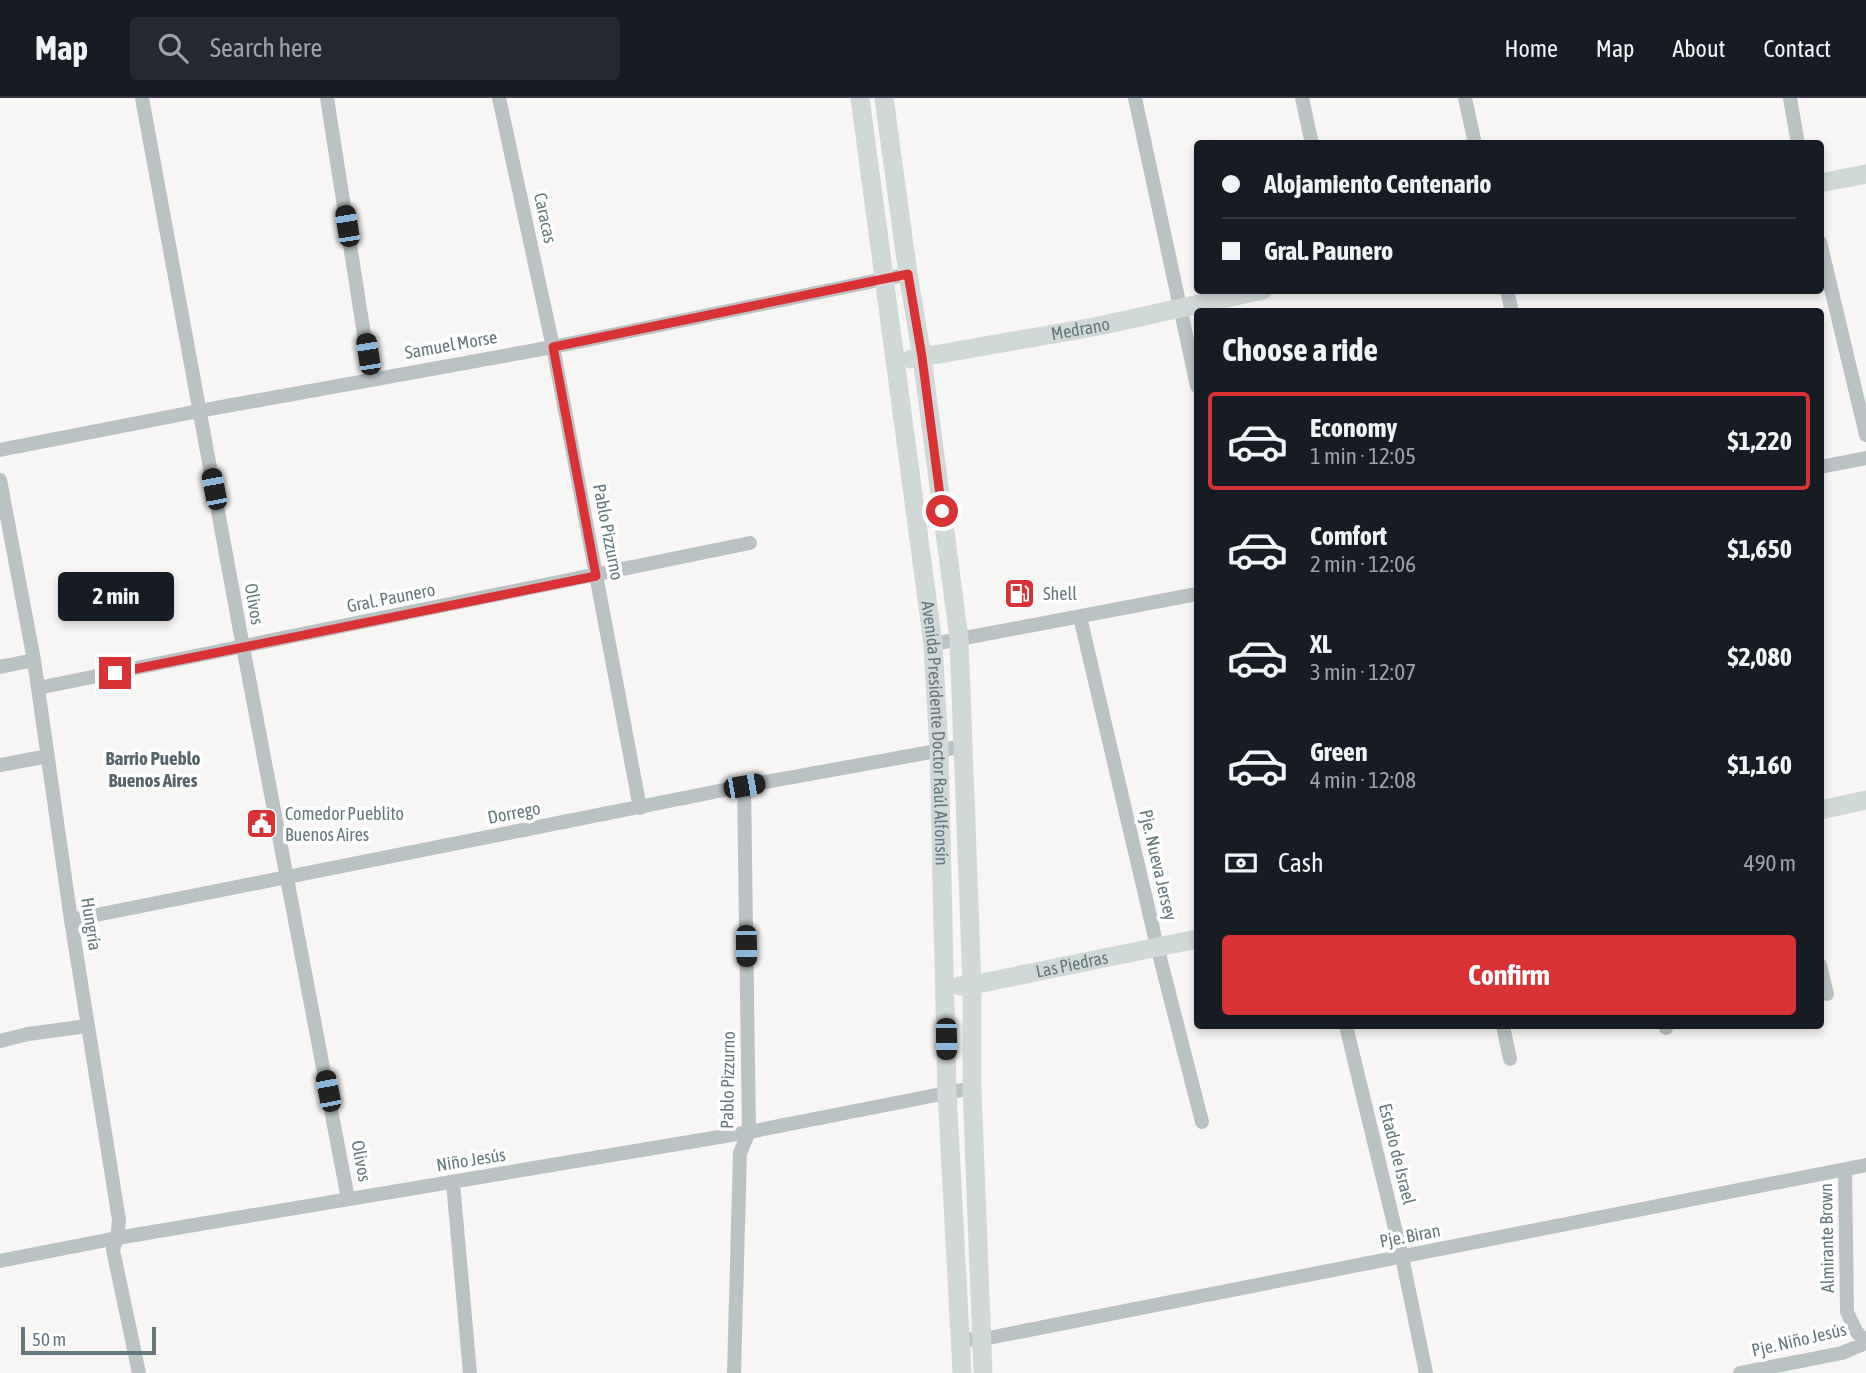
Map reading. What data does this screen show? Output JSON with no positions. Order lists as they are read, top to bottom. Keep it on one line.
{"streets":{"main road":["Medrano","Avenida Presidente Doctor Raúl Alfonsín","Las Piedras"],"street":["Caracas","Samuel Morse","Pablo Pizzurno","Gral. Paunero","Olivos","Dorrego","Pje. Nueva Jersey","Hungría","Estado de Israel","Niño Jesús","Pje. Biran","Almirante Brown","Pje. Niño Jesús"]},"crossings":[["Caracas","Samuel Morse"],["Caracas","Pablo Pizzurno"],["Medrano","Avenida Presidente Doctor Raúl Alfonsín"],["Samuel Morse","Pablo Pizzurno"],["Samuel Morse","Olivos"],["Samuel Morse","Avenida Presidente Doctor Raúl Alfonsín"],["Pablo Pizzurno","Gral. Paunero"],["Pablo Pizzurno","Dorrego"],["Pablo Pizzurno","Niño Jesús"],["Gral. Paunero","Olivos"],["Gral. Paunero","Hungría"],["Olivos","Dorrego"],["Olivos","Niño Jesús"],["Avenida Presidente Doctor Raúl Alfonsín","Dorrego"],["Avenida Presidente Doctor Raúl Alfonsín","Las Piedras"],["Avenida Presidente Doctor Raúl Alfonsín","Niño Jesús"],["Avenida Presidente Doctor Raúl Alfonsín","Pje. Biran"],["Dorrego","Hungría"],["Pje. Nueva Jersey","Las Piedras"],["Hungría","Niño Jesús"],["Estado de Israel","Pje. Biran"],["Pje. Biran","Almirante Brown"],["Almirante Brown","Pje. Niño Jesús"]],"districts":["Barrio Pueblo Buenos Aires"],"places":{"fuel station":["Shell"],"public building":["Comedor Pueblito Buenos Aires"]},"scale_bar":"50 m","page":{"header":"Map","search":"Search here","nav":["Home","Map","About","Contact"],"banner":["Alojamiento Centenario","Gral. Paunero"],"heading":"Choose a ride","list":[{"name":"Economy","note":"1 min · 12:05","value":"$1,220"},{"name":"Comfort","note":"2 min · 12:06","value":"$1,650"},{"name":"XL","note":"3 min · 12:07","value":"$2,080"},{"name":"Green","note":"4 min · 12:08","value":"$1,160"}],"bubble":"2 min","pay":["Cash","490 m"],"buttons":"Confirm","scale":"50 m"}}
